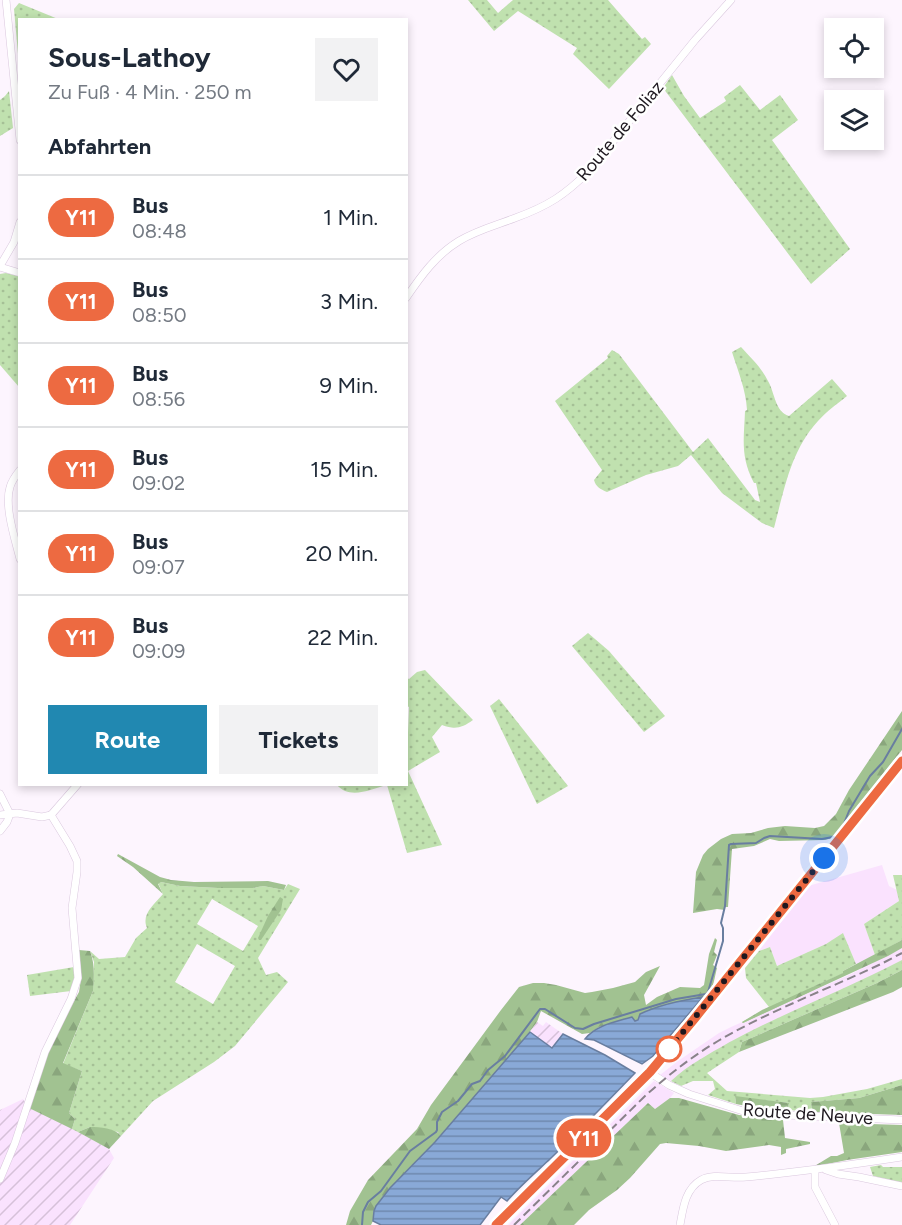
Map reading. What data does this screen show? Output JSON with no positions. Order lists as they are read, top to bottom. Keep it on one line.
{"streets":{"street":["Route de Foliaz","Route de Neuve"]},"lines":["bus line Y11"],"page":{"on_map":"Y11","heading":[["Sous-Lathoy","Zu Fuß · 4 Min. · 250 m"],"Abfahrten"],"list":[{"mark":"Y11","name":"Bus","note":"08:48","value":"1 Min."},{"mark":"Y11","name":"Bus","note":"08:50","value":"3 Min."},{"mark":"Y11","name":"Bus","note":"08:56","value":"9 Min."},{"mark":"Y11","name":"Bus","note":"09:02","value":"15 Min."},{"mark":"Y11","name":"Bus","note":"09:07","value":"20 Min."},{"mark":"Y11","name":"Bus","note":"09:09","value":"22 Min."}],"buttons":["Route","Tickets"]}}
